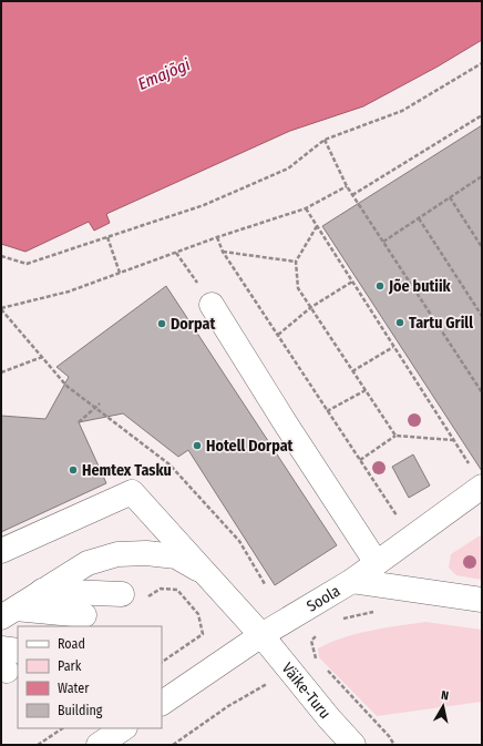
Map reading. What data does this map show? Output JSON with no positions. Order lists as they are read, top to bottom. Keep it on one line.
{"streets":{"street":["Soola","Väike-Turu"]},"crossings":[["Soola","Väike-Turu"]],"water":["Emajõgi"],"places":["Jõe butiik","Tartu Grill","Dorpat","Hotell Dorpat","Hemtex Tasku"],"legend":["Road","Park","Water","Building"],"north":"top"}
